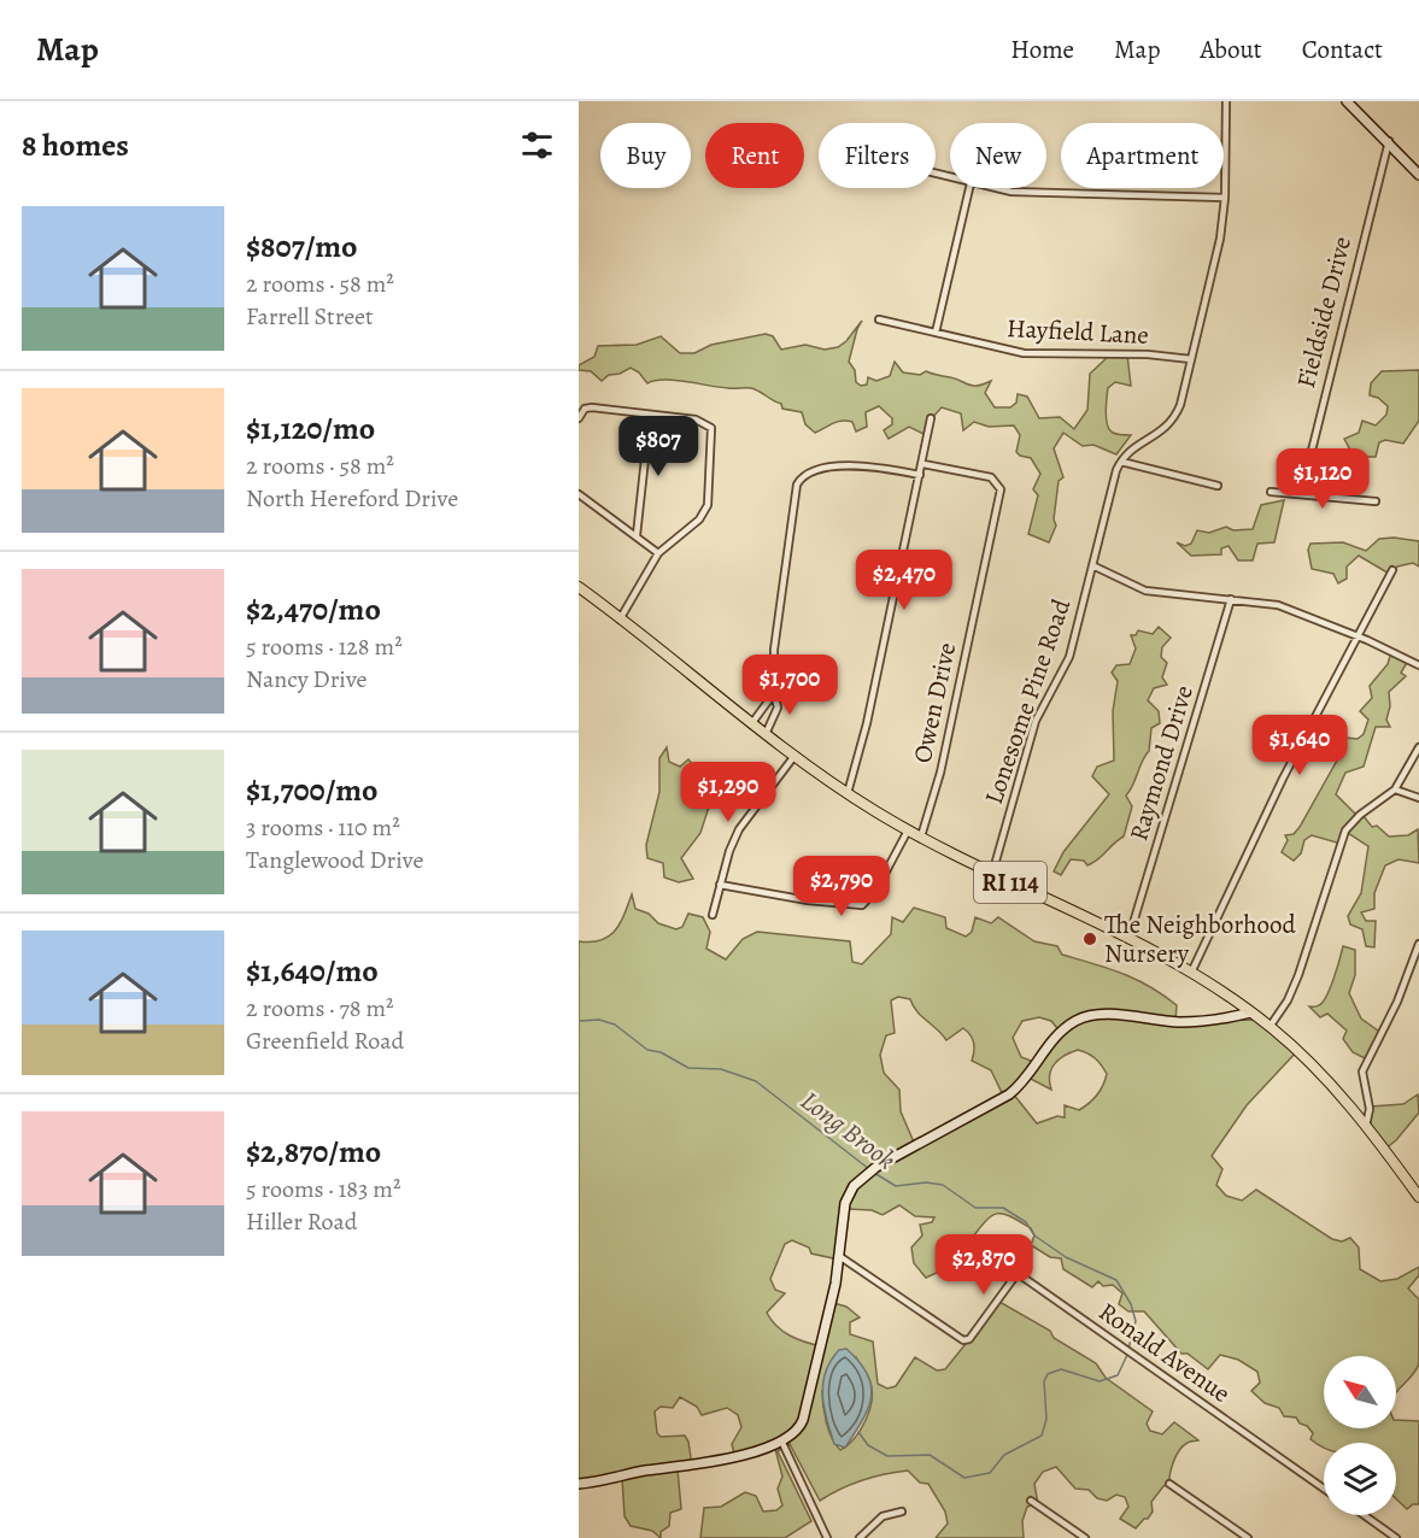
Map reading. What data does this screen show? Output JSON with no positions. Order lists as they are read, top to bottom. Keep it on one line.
{"streets":{"main road":["RI 114"],"street":["Fieldside Drive","Hayfield Lane","Lonesome Pine Road","Owen Drive","Raymond Drive","Ronald Avenue"]},"crossings":[["Lonesome Pine Road","RI 114"],["Owen Drive","RI 114"],["Raymond Drive","RI 114"]],"water":["Long Brook"],"places":["The Neighborhood Nursery"],"north":"top left","page":{"header":"Map","nav":["Home","Map","About","Contact"],"heading":"8 homes","chip":["Buy","Rent","Filters","New","Apartment"],"list":[{"name":"$807/mo","note":"2 rooms · 58 m² · Farrell Street"},{"name":"$1,120/mo","note":"2 rooms · 58 m² · North Hereford Drive"},{"name":"$2,470/mo","note":"5 rooms · 128 m² · Nancy Drive"},{"name":"$1,700/mo","note":"3 rooms · 110 m² · Tanglewood Drive"},{"name":"$1,640/mo","note":"2 rooms · 78 m² · Greenfield Road"},{"name":"$2,870/mo","note":"5 rooms · 183 m² · Hiller Road"}],"price":["$807","$1,120","$2,470","$1,700","$1,640","$1,290","$2,790","$2,870"]}}
